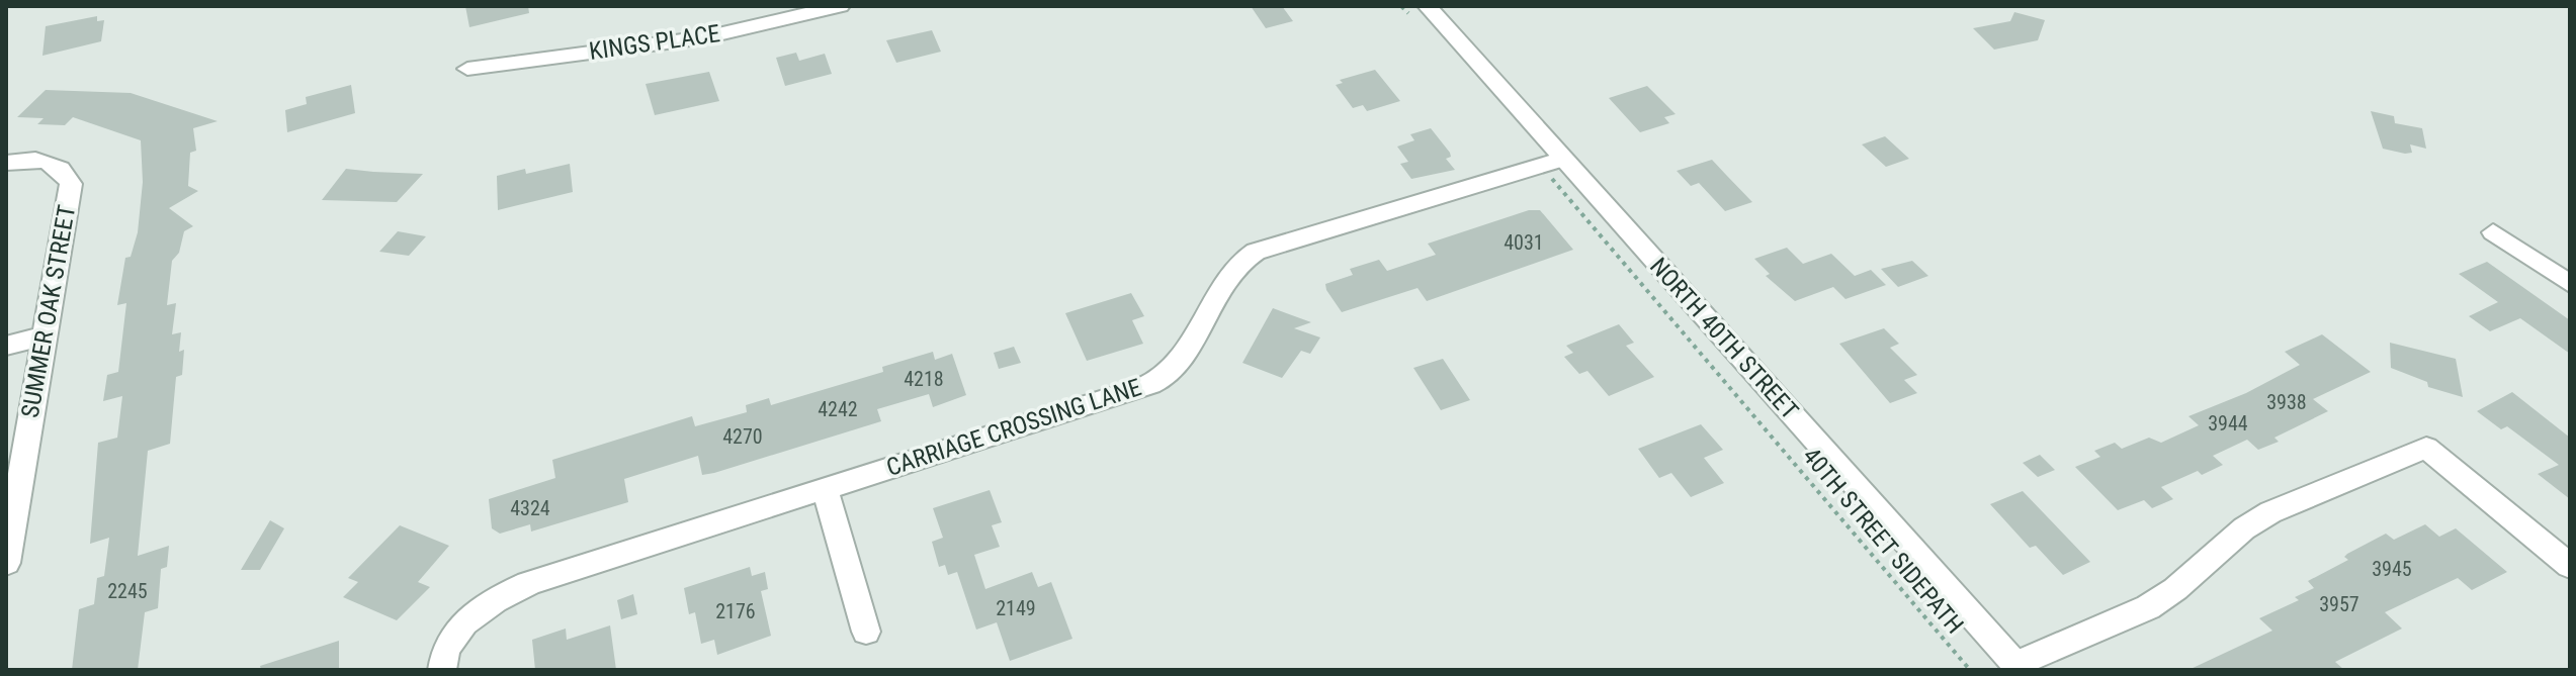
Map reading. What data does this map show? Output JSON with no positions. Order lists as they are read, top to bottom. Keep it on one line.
{"streets":{"street":["KINGS PLACE","SUMMER OAK STREET","NORTH 40TH STREET","CARRIAGE CROSSING LANE"],"path":["40TH STREET SIDEPATH"]},"crossings":[["NORTH 40TH STREET","CARRIAGE CROSSING LANE"],["NORTH 40TH STREET","40TH STREET SIDEPATH"],["CARRIAGE CROSSING LANE","40TH STREET SIDEPATH"]],"house_numbers":["4031","4218","3938","4242","3944","4270","4324","3945","2245","3957","2149","2176"]}
